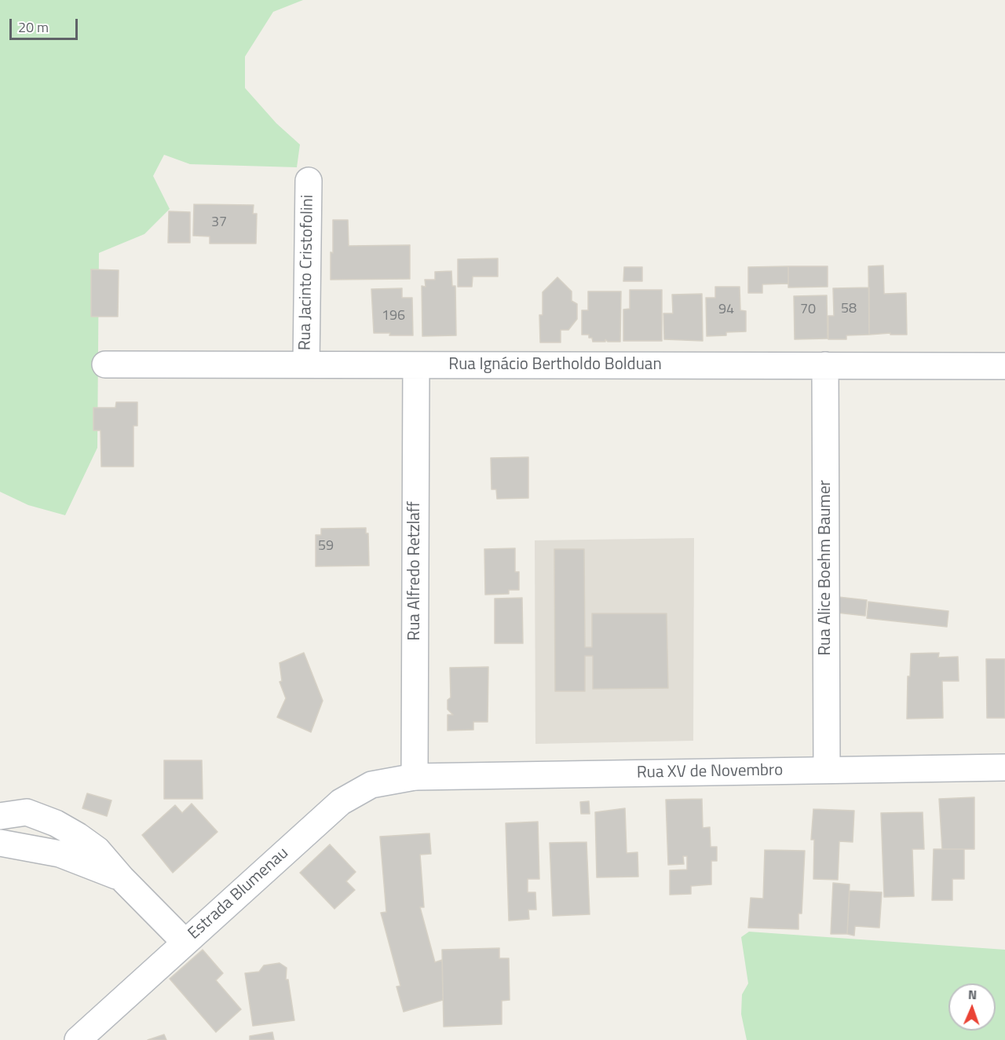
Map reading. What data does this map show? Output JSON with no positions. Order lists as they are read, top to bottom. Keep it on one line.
{"streets":{"street":["Rua Jacinto Cristofolini","Rua Ignácio Bertholdo Bolduan","Rua Alice Boehm Baumer","Rua Alfredo Retzlaff","Rua XV de Novembro","Estrada Blumenau"]},"crossings":[["Rua Jacinto Cristofolini","Rua Ignácio Bertholdo Bolduan"],["Rua Ignácio Bertholdo Bolduan","Rua Alice Boehm Baumer"],["Rua Ignácio Bertholdo Bolduan","Rua Alfredo Retzlaff"],["Rua Alice Boehm Baumer","Rua XV de Novembro"],["Rua Alfredo Retzlaff","Rua XV de Novembro"],["Rua Alfredo Retzlaff","Estrada Blumenau"],["Rua XV de Novembro","Estrada Blumenau"]],"house_numbers":["37","58","94","70","196","59"],"scale_bar":"20 m","north":"top"}
